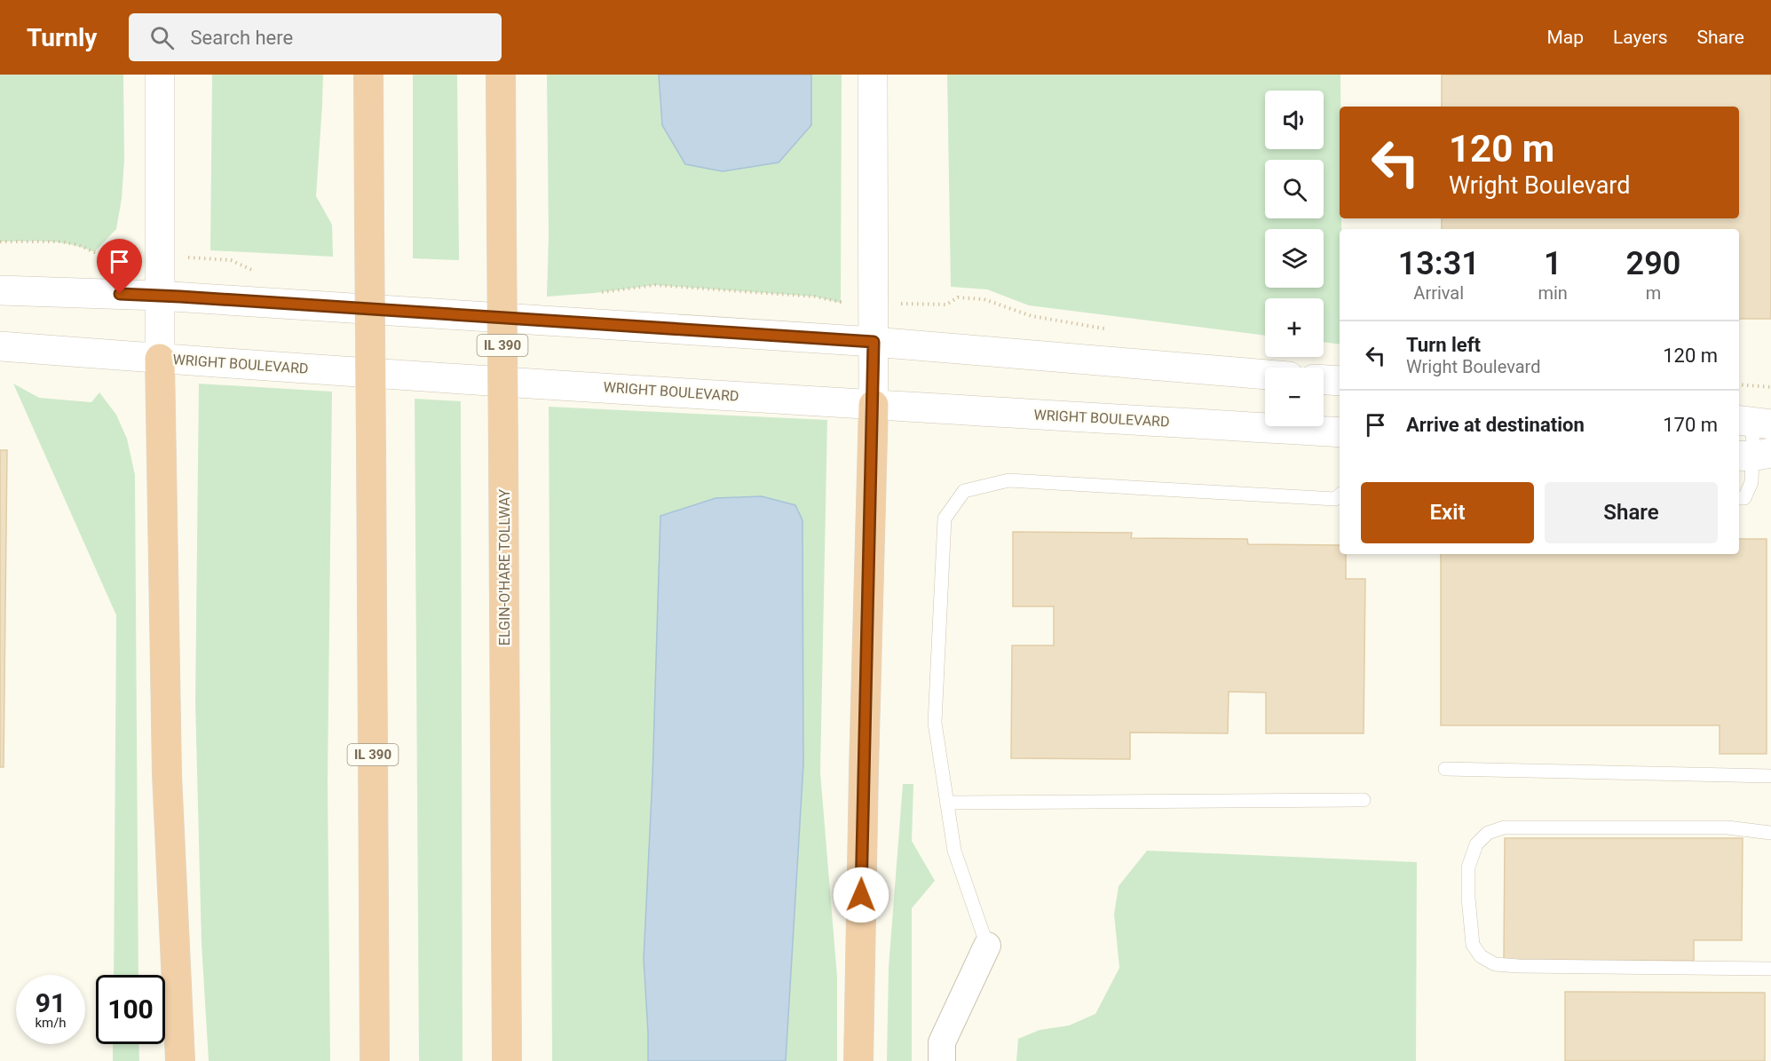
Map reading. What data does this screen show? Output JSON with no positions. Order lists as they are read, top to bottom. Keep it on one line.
{"streets":{"highway":["IL 390","ELGIN-O'HARE TOLLWAY"],"street":["WRIGHT BOULEVARD"]},"page":{"header":"Turnly","search":"Search here","nav":["Map","Layers","Share"],"map_buttons":["+","−"],"turn":["120 m","Wright Boulevard"],"eta":["13:31","Arrival","1","min","290","m"],"list":[{"name":"Turn left","note":"Wright Boulevard","value":"120 m"},{"name":"Arrive at destination","value":"170 m"}],"buttons":["Exit","Share"],"speed":"91 km/h","limit":"100"}}
